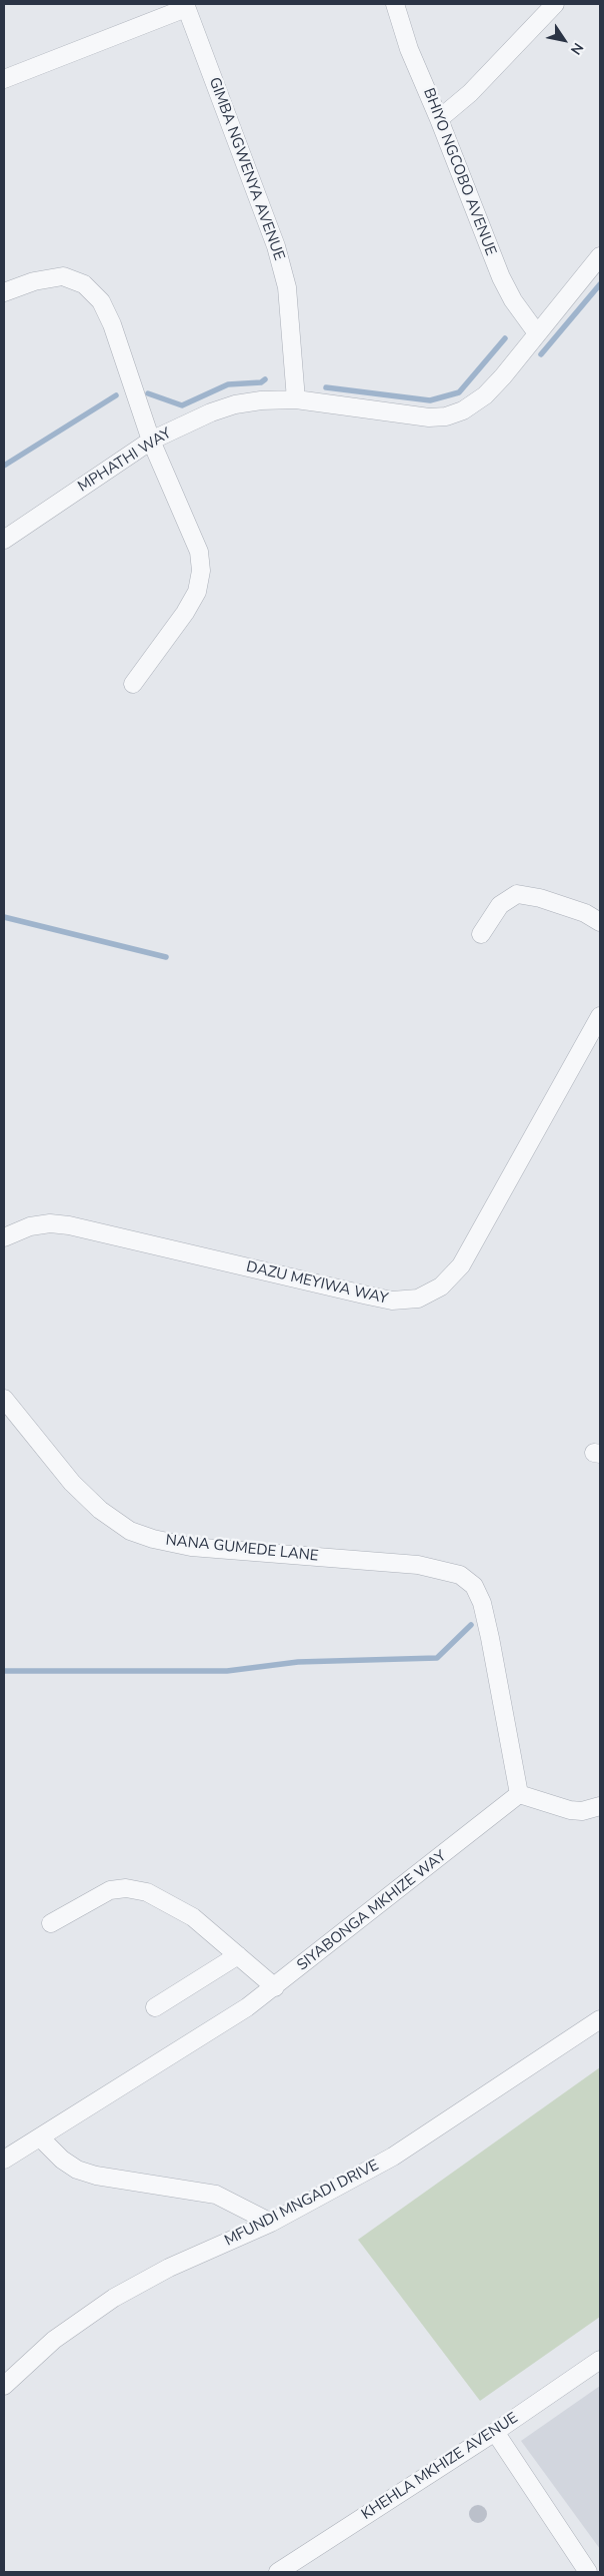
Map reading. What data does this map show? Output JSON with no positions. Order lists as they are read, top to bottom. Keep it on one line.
{"streets":{"street":["GIMBA NGWENYA AVENUE","BHIYO NGCOBO AVENUE","MPHATHI WAY","DAZU MEYIWA WAY","NANA GUMEDE LANE","SIYABONGA MKHIZE WAY","MFUNDI MNGADI DRIVE","KHEHLA MKHIZE AVENUE"]},"crossings":[["GIMBA NGWENYA AVENUE","MPHATHI WAY"],["BHIYO NGCOBO AVENUE","MPHATHI WAY"],["NANA GUMEDE LANE","SIYABONGA MKHIZE WAY"]],"north":"bottom right"}
